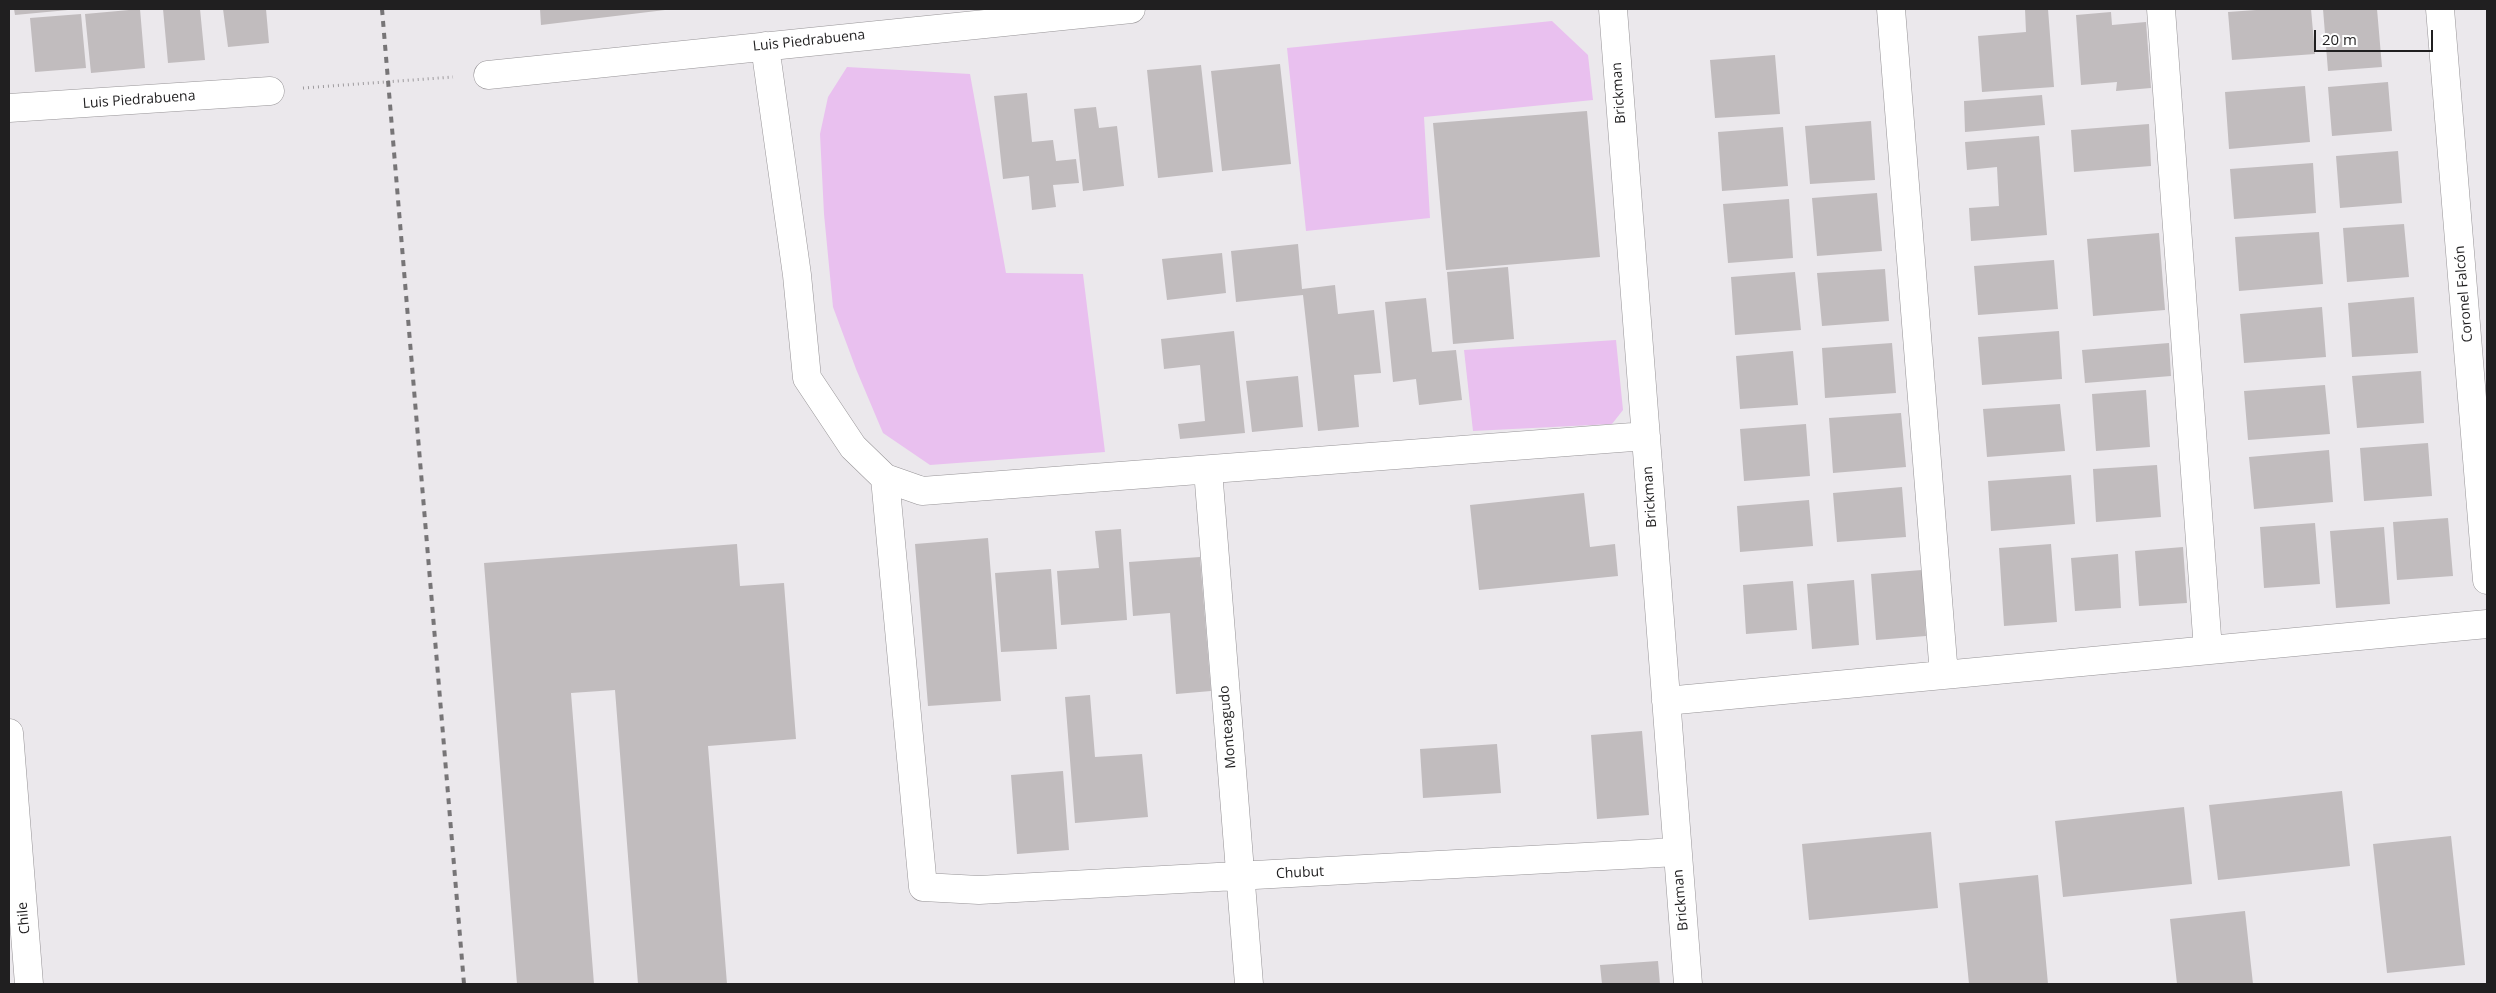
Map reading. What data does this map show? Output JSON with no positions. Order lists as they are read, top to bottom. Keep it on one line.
{"streets":{"street":["Luis Piedrabuena","Brickman","Coronel Falcón","Monteagudo","Chubut","Chile"]},"crossings":[["Brickman","Chubut"],["Monteagudo","Chubut"]],"scale_bar":"20 m"}
